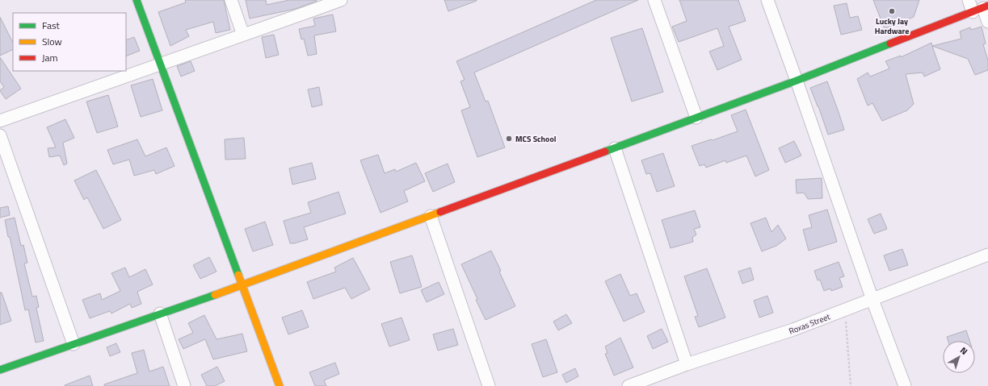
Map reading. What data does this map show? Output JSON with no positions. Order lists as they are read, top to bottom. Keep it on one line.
{"streets":{"street":["Roxas Street"]},"places":["Lucky Jay Hardware","MCS School"],"legend":["Fast","Slow","Jam"],"north":"top right"}
